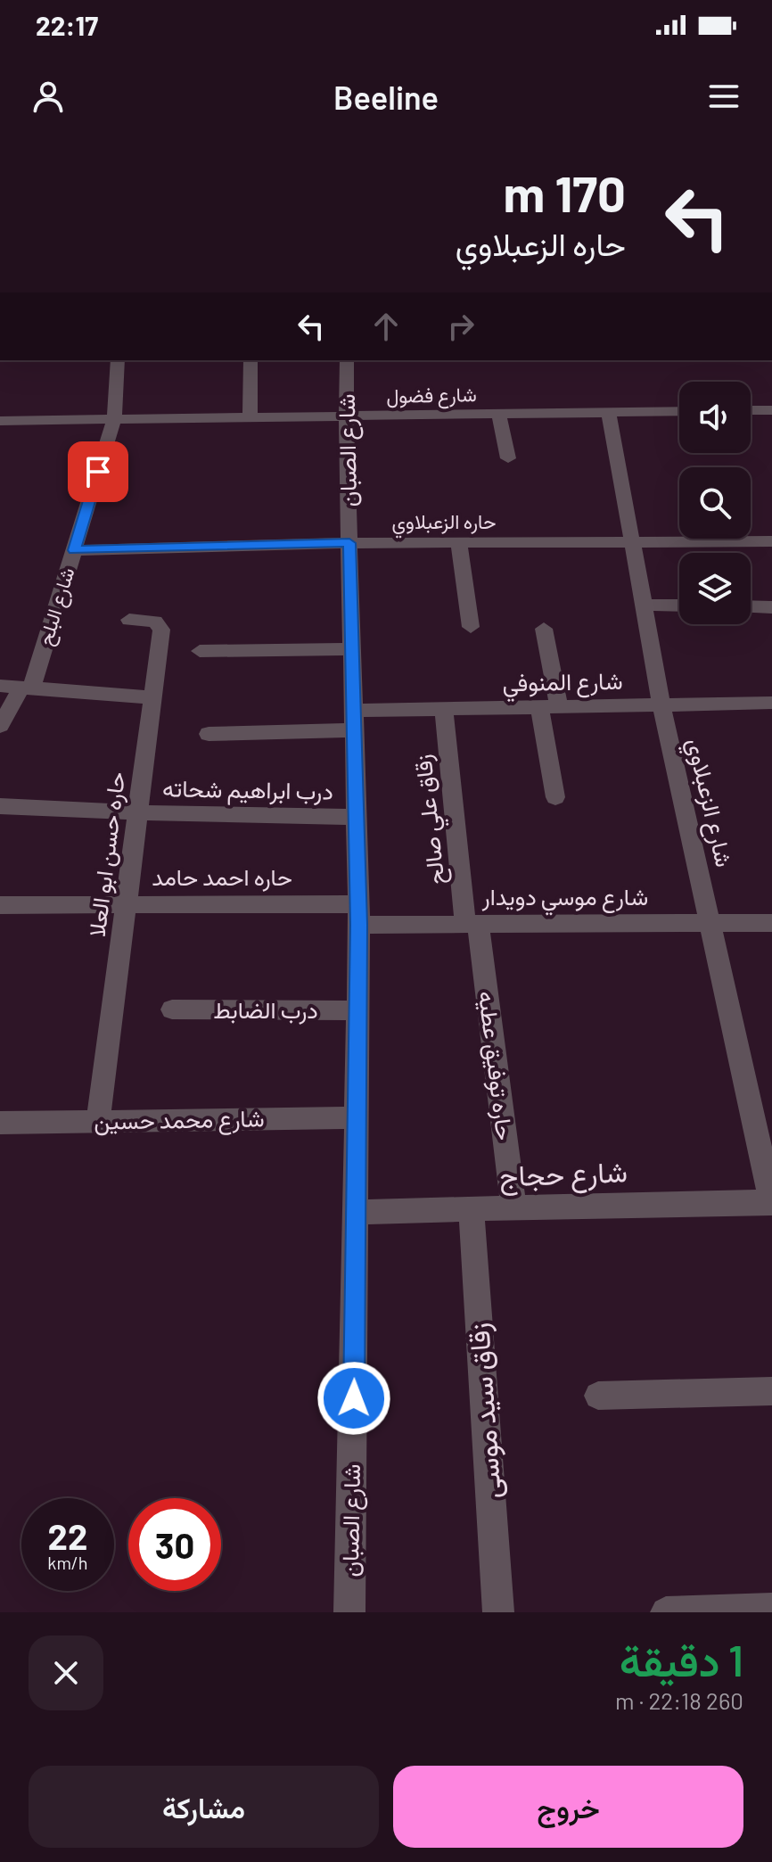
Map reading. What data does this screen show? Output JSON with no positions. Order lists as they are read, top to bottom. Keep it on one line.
{"streets":{"street":["شارع فضول","شارع الصبان","حاره الزعبلاوي","شارع البلح","شارع المنوفي","درب ابراهيم شحاته","شارع الزعبلاوي","زقاق علي صالح","حاره حسن ابو العلا","حاره احمد حامد","شارع موسي دويدار","درب الضابط","حاره توفيق عطيه","شارع محمد حسين","شارع حجاج","زقاق سيد موسى"]},"crossings":[["شارع فضول","شارع الصبان"],["شارع فضول","شارع البلح"],["شارع فضول","شارع الزعبلاوي"],["شارع الصبان","حاره الزعبلاوي"],["شارع الصبان","شارع المنوفي"],["شارع الصبان","درب ابراهيم شحاته"],["شارع الصبان","حاره احمد حامد"],["شارع الصبان","شارع موسي دويدار"],["شارع الصبان","درب الضابط"],["شارع الصبان","شارع محمد حسين"],["شارع الصبان","شارع حجاج"],["حاره الزعبلاوي","شارع البلح"],["حاره الزعبلاوي","شارع الزعبلاوي"],["شارع المنوفي","شارع الزعبلاوي"],["شارع المنوفي","زقاق علي صالح"],["درب ابراهيم شحاته","حاره حسن ابو العلا"],["شارع الزعبلاوي","شارع موسي دويدار"],["شارع الزعبلاوي","شارع حجاج"],["زقاق علي صالح","شارع موسي دويدار"],["زقاق علي صالح","حاره توفيق عطيه"],["حاره حسن ابو العلا","حاره احمد حامد"],["حاره حسن ابو العلا","شارع محمد حسين"],["حاره احمد حامد","شارع موسي دويدار"],["شارع موسي دويدار","حاره توفيق عطيه"],["حاره توفيق عطيه","شارع حجاج"],["شارع حجاج","زقاق سيد موسى"]],"page":{"status":"22:17","header":"Beeline","turn":["170 m","حاره الزعبلاوي"],"speed":"22 km/h","limit":"30","heading":["1 دقيقة","260 m · 22:18"],"buttons":["خروج","مشاركة"]}}
